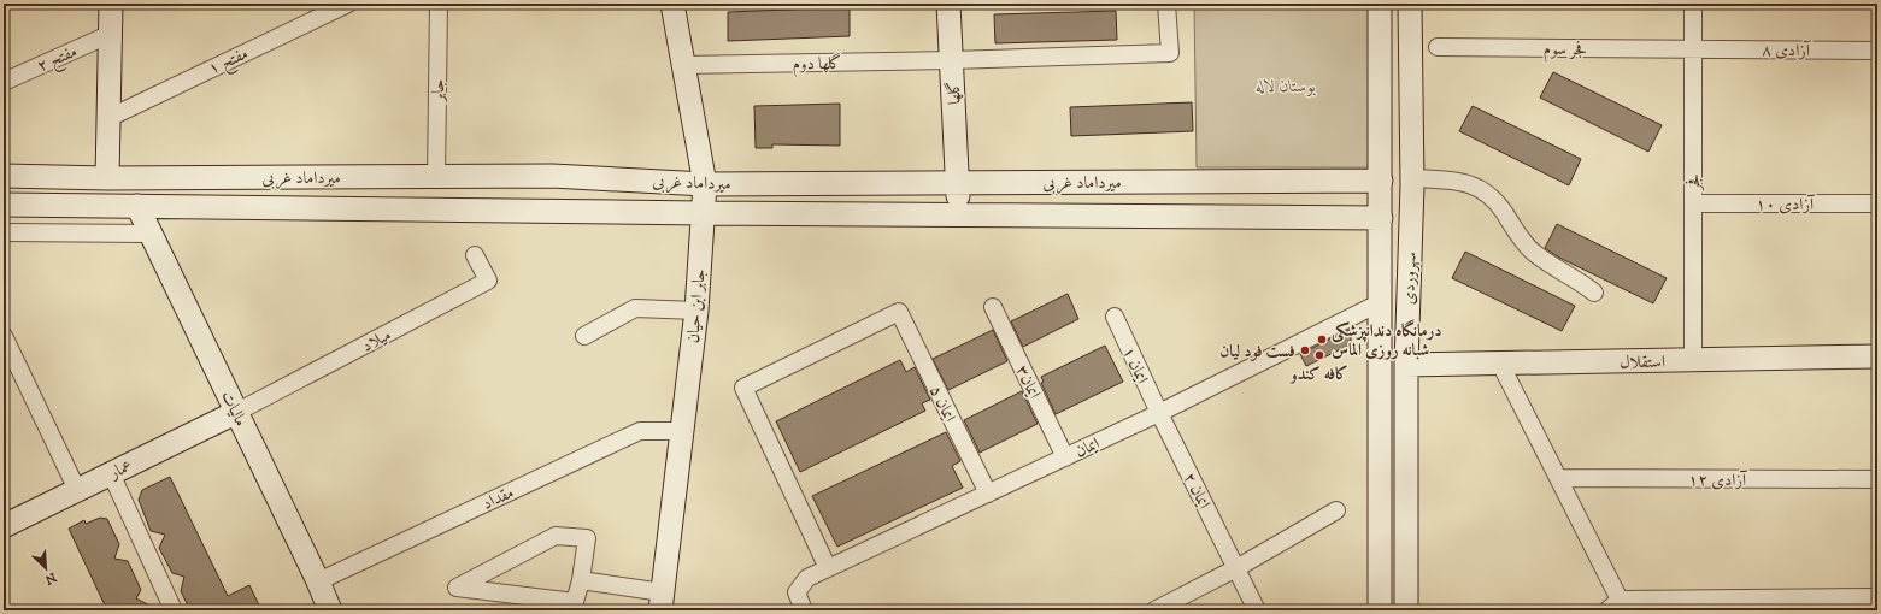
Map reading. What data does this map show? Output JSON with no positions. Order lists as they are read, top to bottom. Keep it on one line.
{"streets":{"street":["فجر سوم","آزادی ۸","مفتح ۲","مفتح ۱","گلها دوم","جابر","گلها","میرداماد غربی","فجر","آزادی ۱۰","سهروردی","جابر ابن حیان","میلاد","استقلال","ایمان ۱","ایمان۳","ایمان ۵","مالیات","ایمان","عمار","آزادی ۱۲","ایمان ۲","مقداد"]},"crossings":[["فجر سوم","آزادی ۸"],["فجر سوم","فجر"],["آزادی ۸","فجر"],["گلها دوم","گلها"],["گلها دوم","جابر ابن حیان"],["جابر","میرداماد غربی"],["گلها","میرداماد غربی"],["میرداماد غربی","سهروردی"],["میرداماد غربی","جابر ابن حیان"],["میرداماد غربی","مالیات"],["فجر","آزادی ۱۰"],["فجر","استقلال"],["سهروردی","استقلال"],["سهروردی","ایمان"],["جابر ابن حیان","مقداد"],["میلاد","مالیات"],["میلاد","عمار"],["ایمان ۱","ایمان"],["ایمان ۱","ایمان ۲"],["ایمان۳","ایمان"],["ایمان ۵","ایمان"],["مالیات","عمار"],["مالیات","مقداد"],["ایمان","ایمان ۲"]],"parks":["بوستان لاله"],"places":["درمانگاه دندان‍‍پزشکی شبانه روزی الماس","فست فود لیان","کافه کندو"],"north":"bottom right"}
